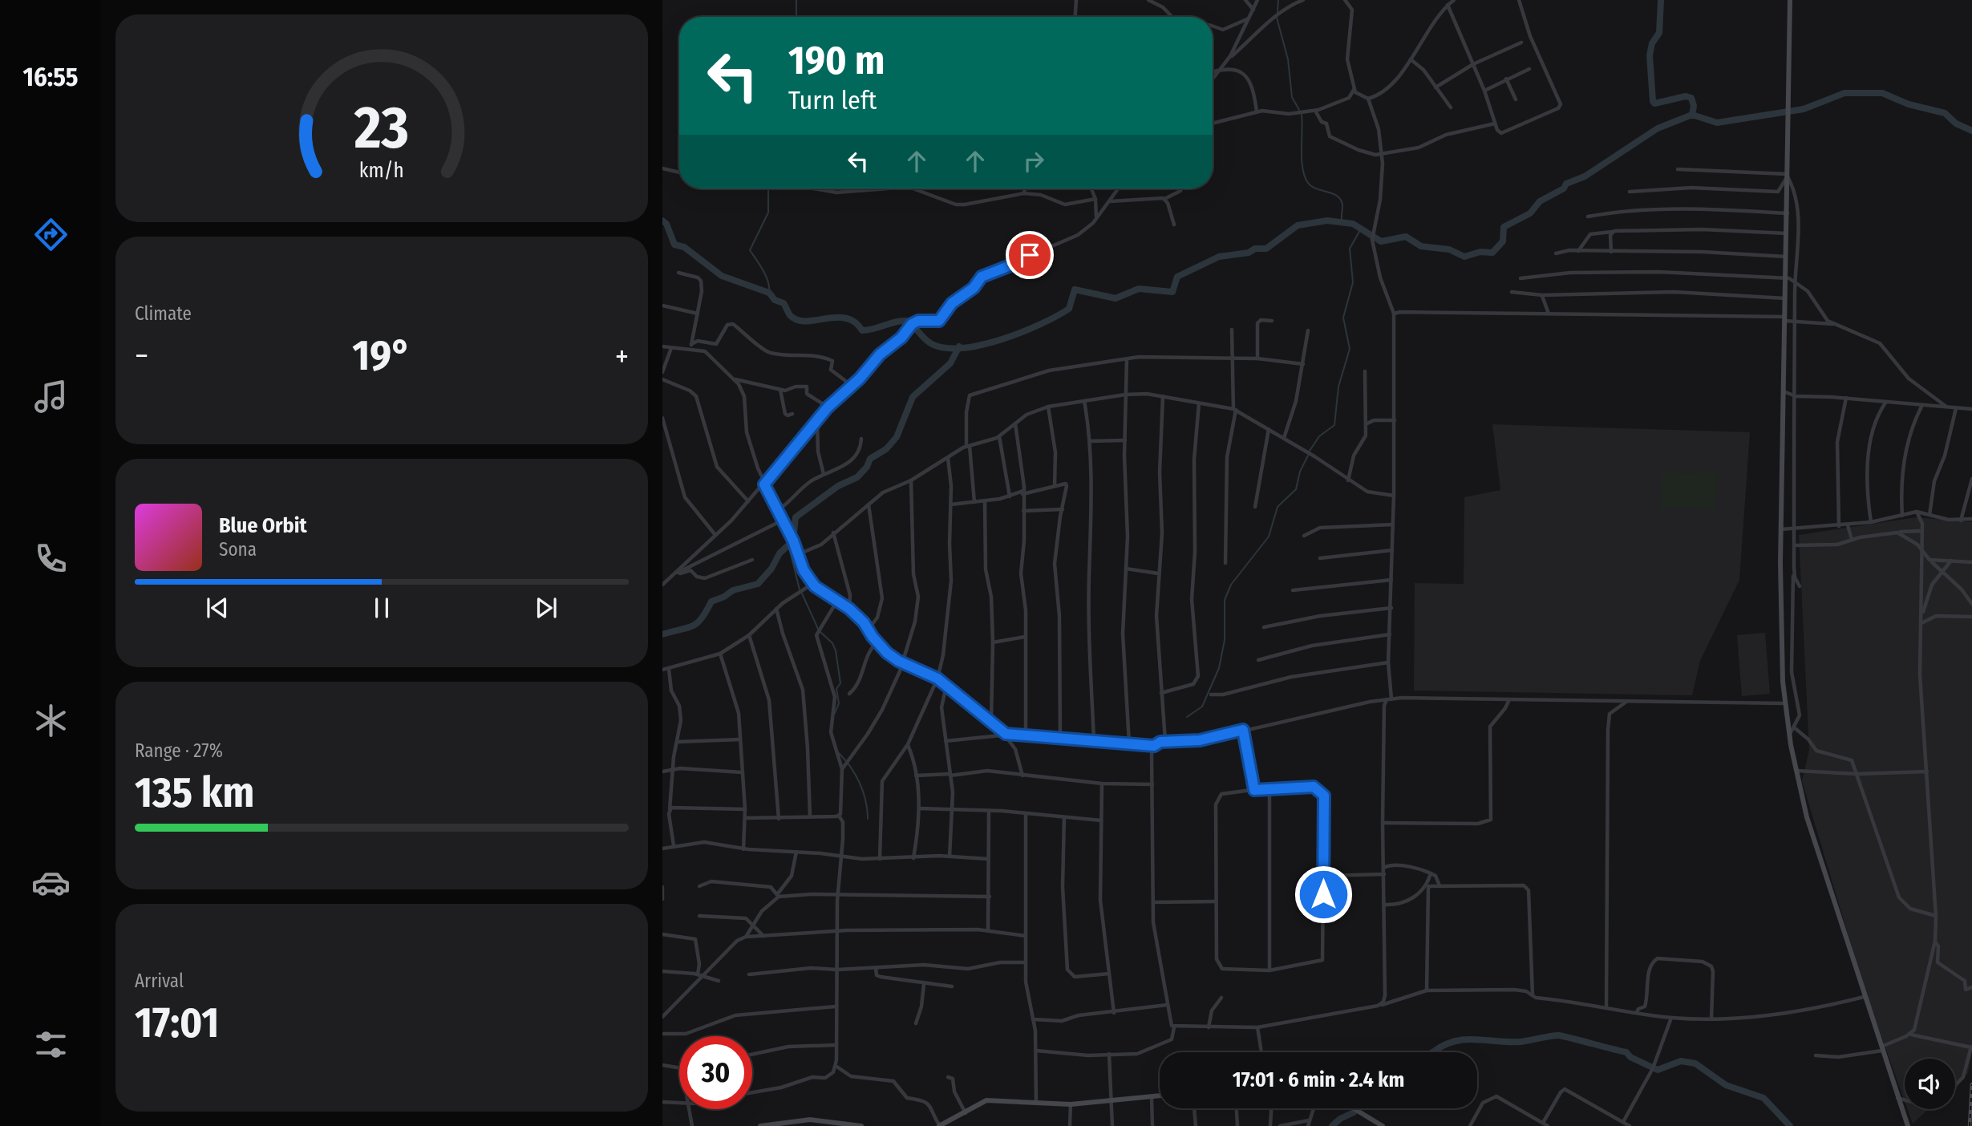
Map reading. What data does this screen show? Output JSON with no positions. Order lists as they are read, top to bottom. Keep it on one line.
{"page":{"tabs":"16:55","turn":["190 m","Turn left"],"tile":["Climate",["Range · 27%","135 km"],["Arrival","17:01"]],"heat":["−","19°","+"],"song":["Blue Orbit","Sona"],"limit":"30","trip":"17:01 · 6 min · 2.4 km","gauge":["23","km/h"]}}
